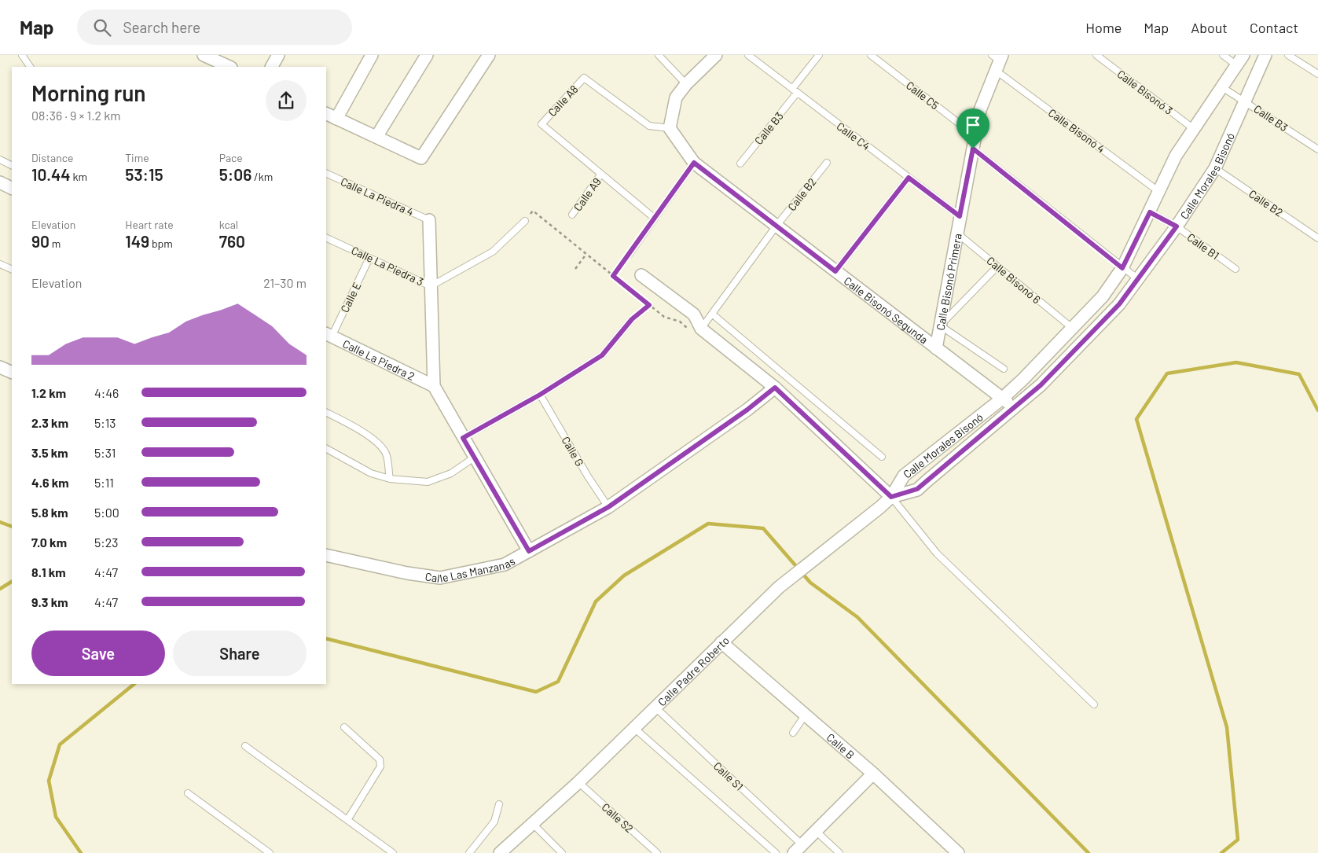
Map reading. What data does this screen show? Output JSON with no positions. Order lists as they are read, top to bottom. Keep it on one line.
{"streets":{"street":["Calle Morales Bisonó","Calle Bisonó Primera","Calle Bisonó Segunda","Calle La Piedra 2","Calle Las Manzanas","Calle Padre Roberto","Calle B"],"lane":["Calle Bisonó 3","Calle C5","Calle A8","Calle B3","Calle Bisonó 4","Calle C4","Calle A9","Calle B2","Calle La Piedra 4","Calle B1","Calle La Piedra 3","Calle Bisonó 6","Calle E","Calle G","Calle S1","Calle S2"]},"crossings":[["Calle Bisonó 3","Calle Morales Bisonó"],["Calle C5","Calle Bisonó Primera"],["Calle A8","Calle A9"],["Calle A8","Calle Bisonó Segunda"],["Calle B3","Calle C4"],["Calle B3","Calle Morales Bisonó"],["Calle Bisonó 4","Calle Morales Bisonó"],["Calle Bisonó 4","Calle Bisonó Primera"],["Calle C4","Calle Bisonó Primera"],["Calle Morales Bisonó","Calle B2"],["Calle Morales Bisonó","Calle B1"],["Calle Morales Bisonó","Calle Bisonó 6"],["Calle Morales Bisonó","Calle Bisonó Segunda"],["Calle Morales Bisonó","Calle Padre Roberto"],["Calle B2","Calle Bisonó Segunda"],["Calle La Piedra 3","Calle E"],["Calle Bisonó 6","Calle Bisonó Primera"],["Calle Bisonó Primera","Calle Bisonó Segunda"],["Calle E","Calle La Piedra 2"],["Calle G","Calle Las Manzanas"],["Calle Padre Roberto","Calle B"],["Calle Padre Roberto","Calle S1"],["Calle Padre Roberto","Calle S2"]],"page":{"header":"Map","search":"Search here","nav":["Home","Map","About","Contact"],"heading":["Morning run","08:36 · 9 × 1.2 km"],"stats":[["Distance","10.44 km"],["Time","53:15"],["Pace","5:06 /km"],["Elevation","90 m"],["Heart rate","149 bpm"],["kcal","760"]],"chart":["Elevation","21–30 m"],"list":[{"name":"1.2 km","note":"4:46"},{"name":"2.3 km","note":"5:13"},{"name":"3.5 km","note":"5:31"},{"name":"4.6 km","note":"5:11"},{"name":"5.8 km","note":"5:00"},{"name":"7.0 km","note":"5:23"},{"name":"8.1 km","note":"4:47"},{"name":"9.3 km","note":"4:47"}],"buttons":["Save","Share"]}}
